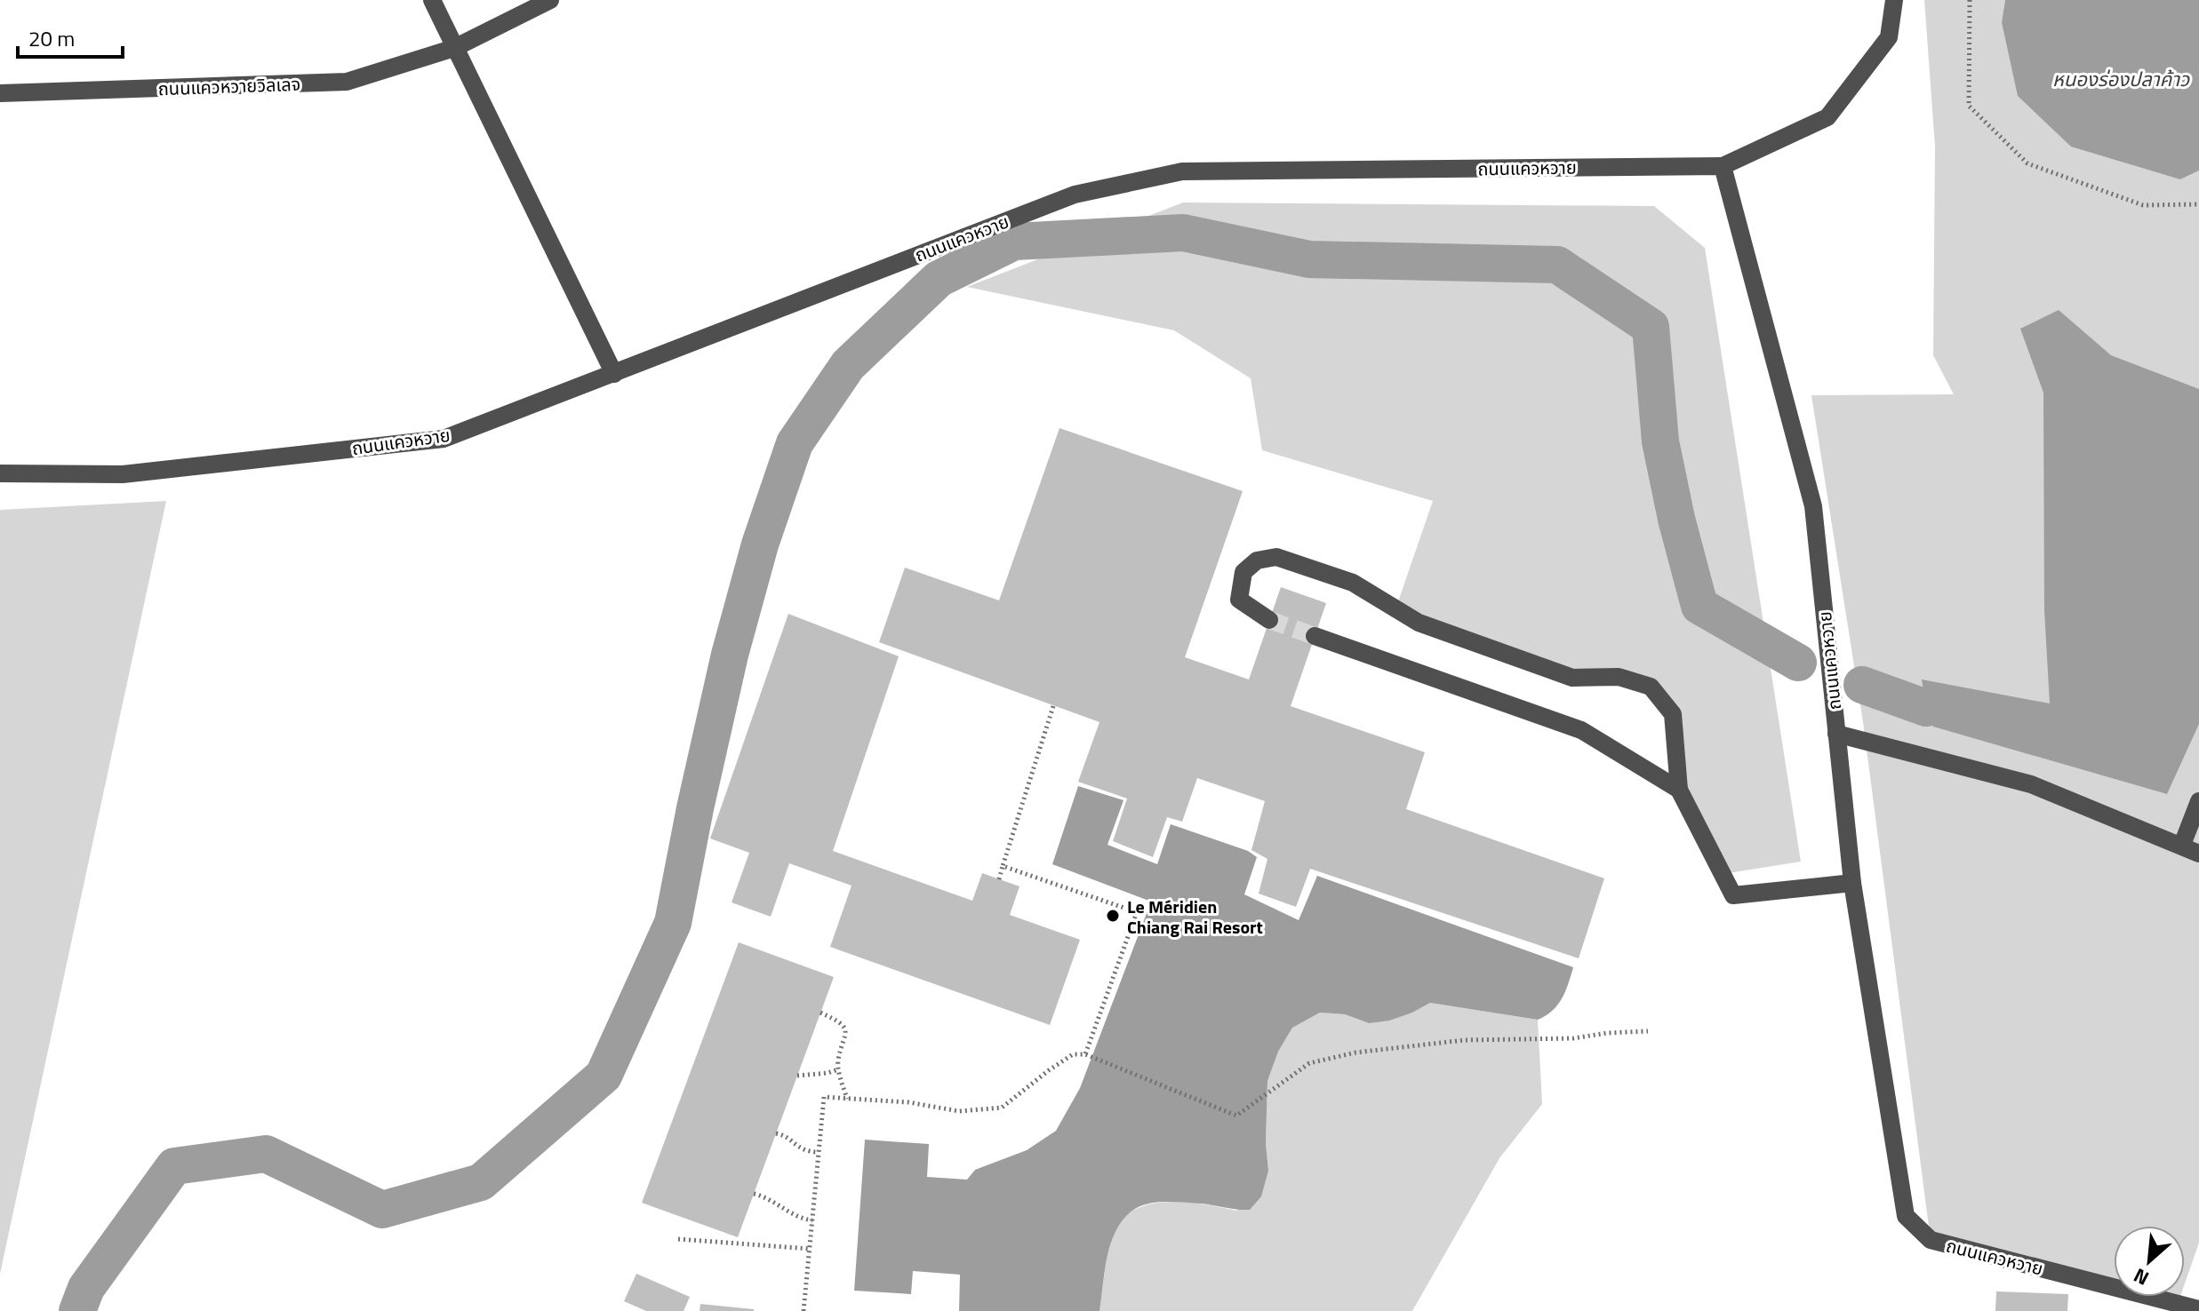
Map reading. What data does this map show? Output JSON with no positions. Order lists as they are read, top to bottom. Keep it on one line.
{"streets":{"street":["ถนนแควหวายวิลเลจ","ถนนแควหวาย"]},"water":["หนองร่องปลาค้าว"],"places":["Le Méridien Chiang Rai Resort"],"scale_bar":"20 m","north":"bottom left"}
